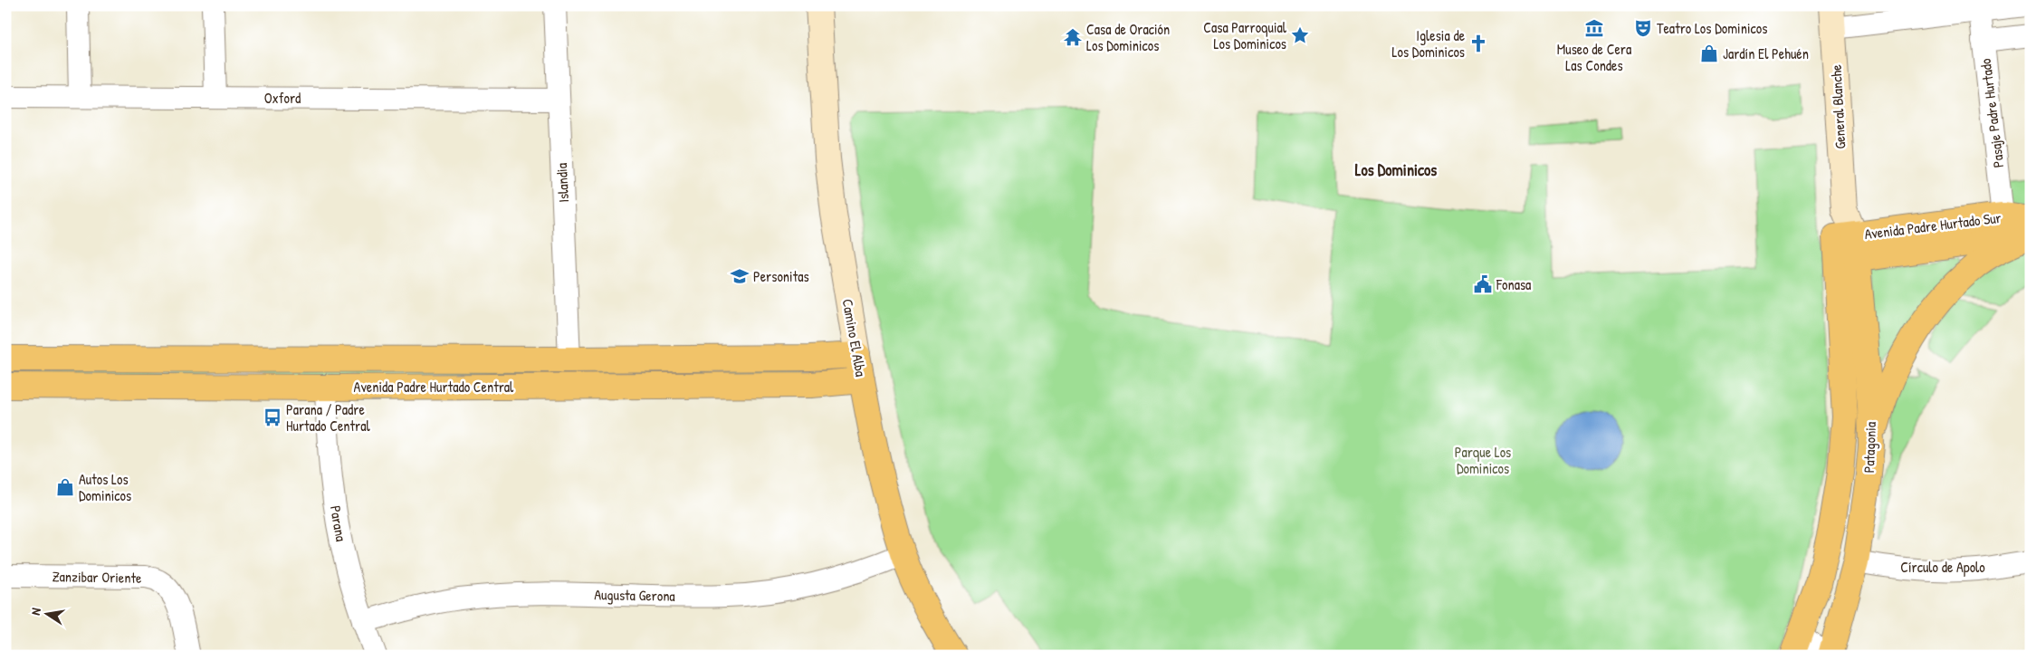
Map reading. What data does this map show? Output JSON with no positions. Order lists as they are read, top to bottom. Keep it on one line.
{"streets":{"main road":["General Blanche","Avenida Padre Hurtado Sur","Camino El Alba","Avenida Padre Hurtado Central","Patagonia"],"street":["Oxford","Pasaje Padre Hurtado","Islandia","Parana","Círculo de Apolo","Zanzibar Oriente","Augusta Gerona"]},"crossings":[["Oxford","Islandia"],["General Blanche","Avenida Padre Hurtado Sur"],["General Blanche","Patagonia"],["Pasaje Padre Hurtado","Avenida Padre Hurtado Sur"],["Islandia","Avenida Padre Hurtado Central"],["Avenida Padre Hurtado Sur","Patagonia"],["Camino El Alba","Avenida Padre Hurtado Central"],["Camino El Alba","Augusta Gerona"],["Avenida Padre Hurtado Central","Parana"],["Patagonia","Círculo de Apolo"],["Parana","Augusta Gerona"]],"districts":["Los Dominicos"],"parks":["Parque Los Dominicos"],"places":{"museum":["Museo de Cera Las Condes"],"theatre":["Teatro Los Dominicos"],"place":["Casa Parroquial Los Dominicos"],"temple":["Casa de Oración Los Dominicos"],"church":["Iglesia de Los Dominicos"],"shop":["Jardín El Pehuén","Autos Los Dominicos"],"school or university":["Personitas"],"public building":["Fonasa"],"bus stop":["Parana / Padre Hurtado Central"]},"north":"left"}
